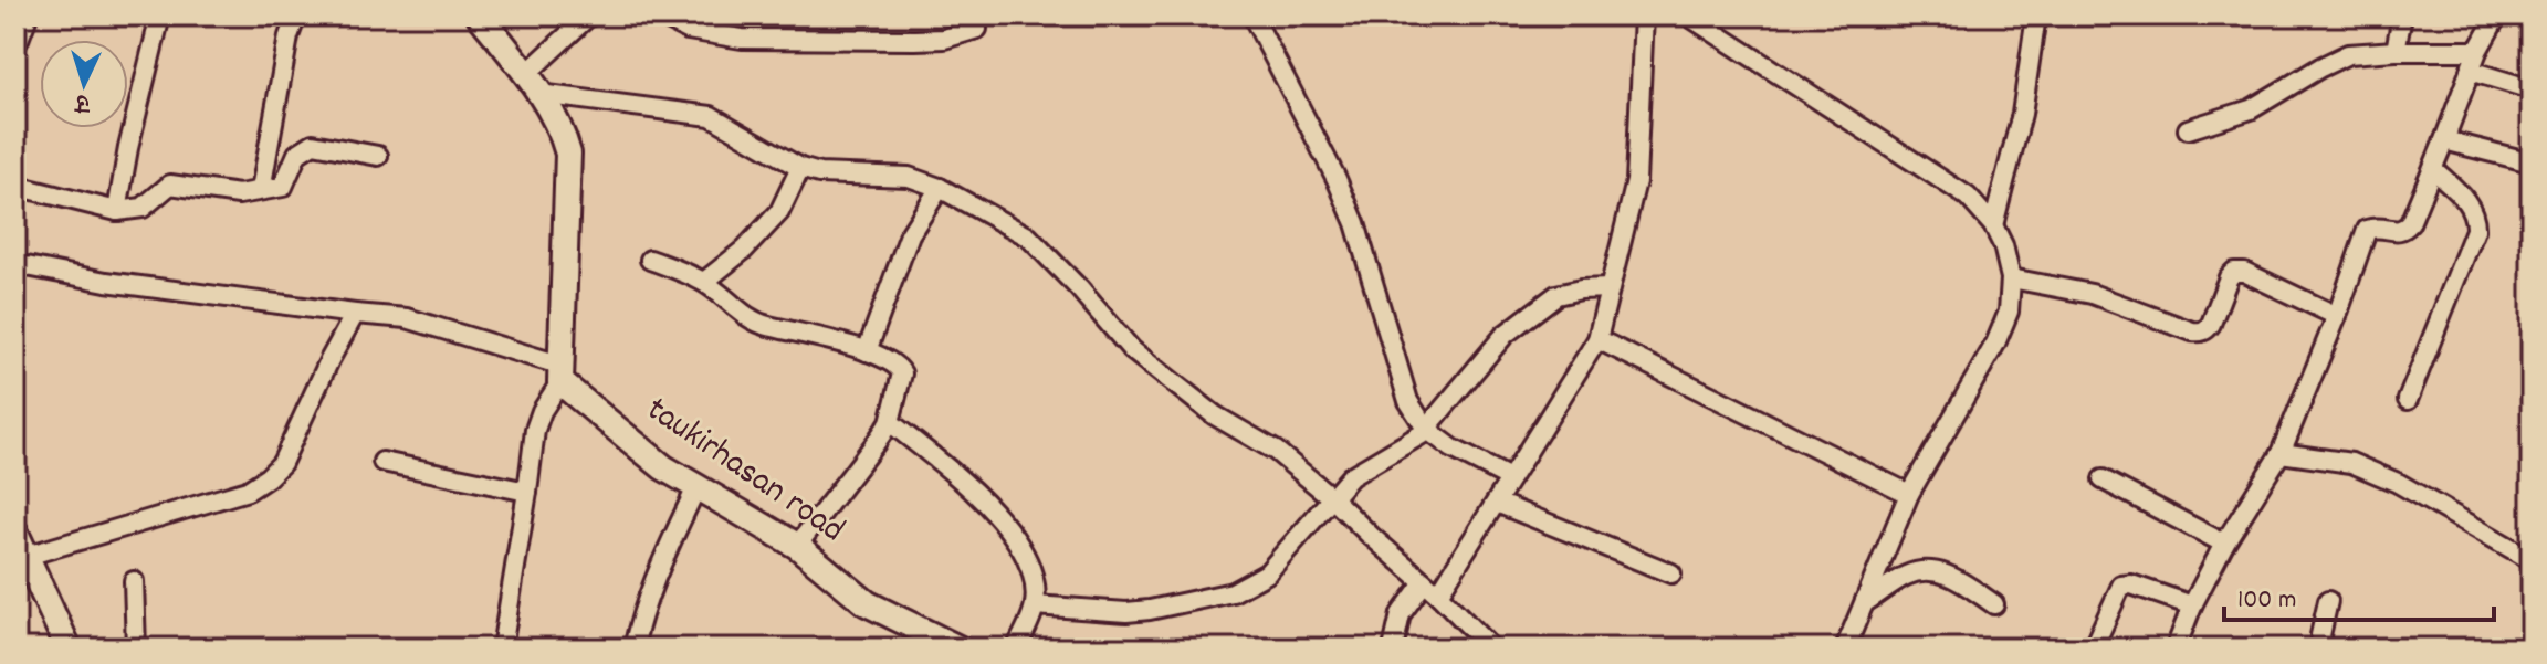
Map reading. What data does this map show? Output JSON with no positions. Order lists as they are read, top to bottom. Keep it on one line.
{"streets":{"street":["taukirhasan road"]},"scale_bar":"100 m","north":"bottom"}
